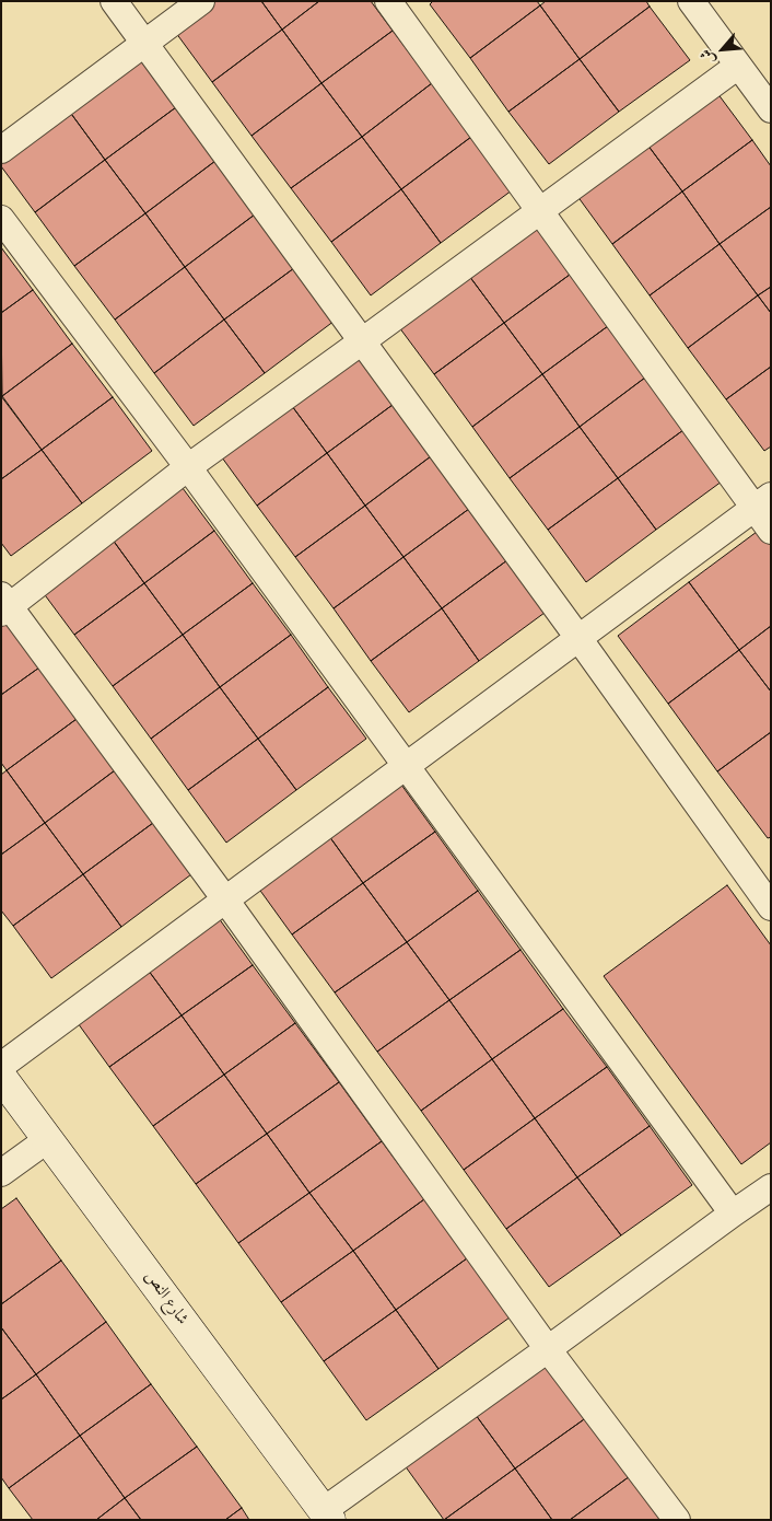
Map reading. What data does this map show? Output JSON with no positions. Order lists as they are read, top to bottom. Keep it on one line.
{"streets":{"street":["شارع النص"]},"north":"bottom left"}
